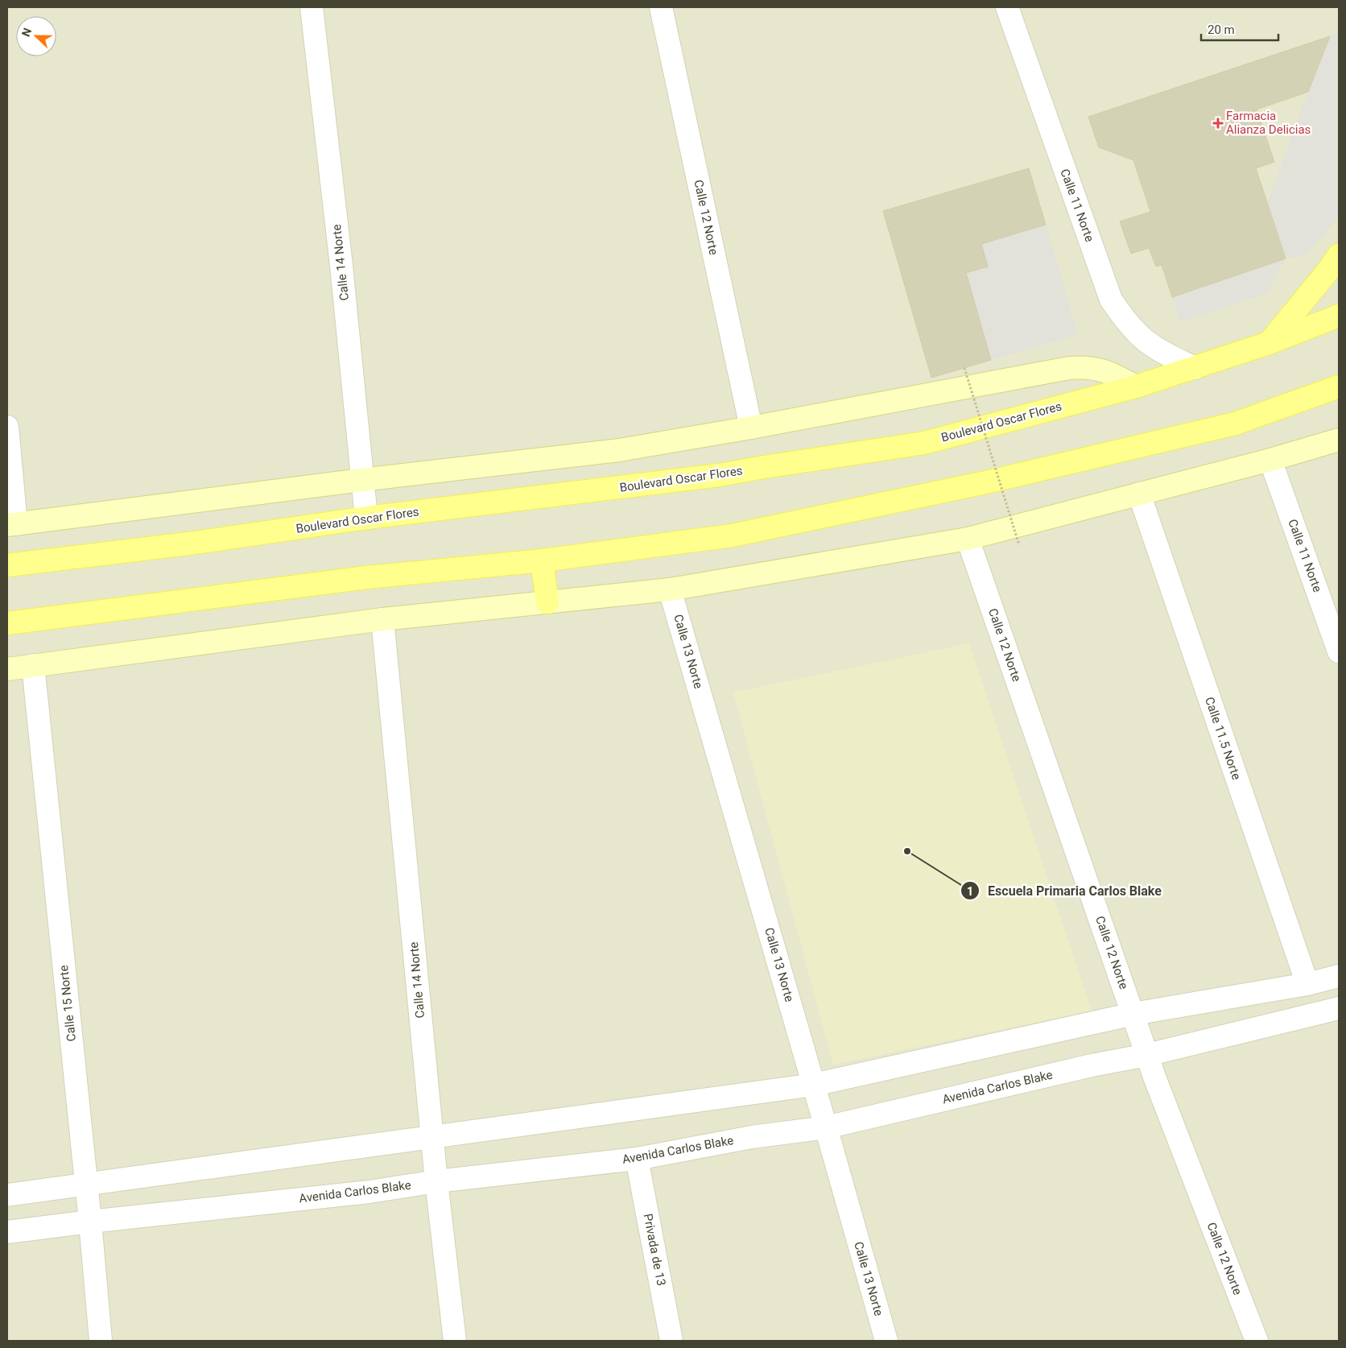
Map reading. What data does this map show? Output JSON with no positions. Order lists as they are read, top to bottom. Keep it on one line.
{"streets":{"main road":["Boulevard Oscar Flores"],"street":["Calle 11 Norte","Calle 12 Norte","Calle 14 Norte","Calle 13 Norte","Calle 11.5 Norte","Calle 15 Norte","Avenida Carlos Blake","Privada de 13"]},"crossings":[["Calle 11 Norte","Boulevard Oscar Flores"],["Calle 12 Norte","Avenida Carlos Blake"],["Calle 14 Norte","Boulevard Oscar Flores"],["Calle 14 Norte","Avenida Carlos Blake"],["Calle 13 Norte","Avenida Carlos Blake"],["Calle 15 Norte","Avenida Carlos Blake"],["Avenida Carlos Blake","Privada de 13"]],"places":{"health":["Farmacia Alianza Delicias"],"other":["Escuela Primaria Carlos Blake"]},"scale_bar":"20 m","north":"left"}
